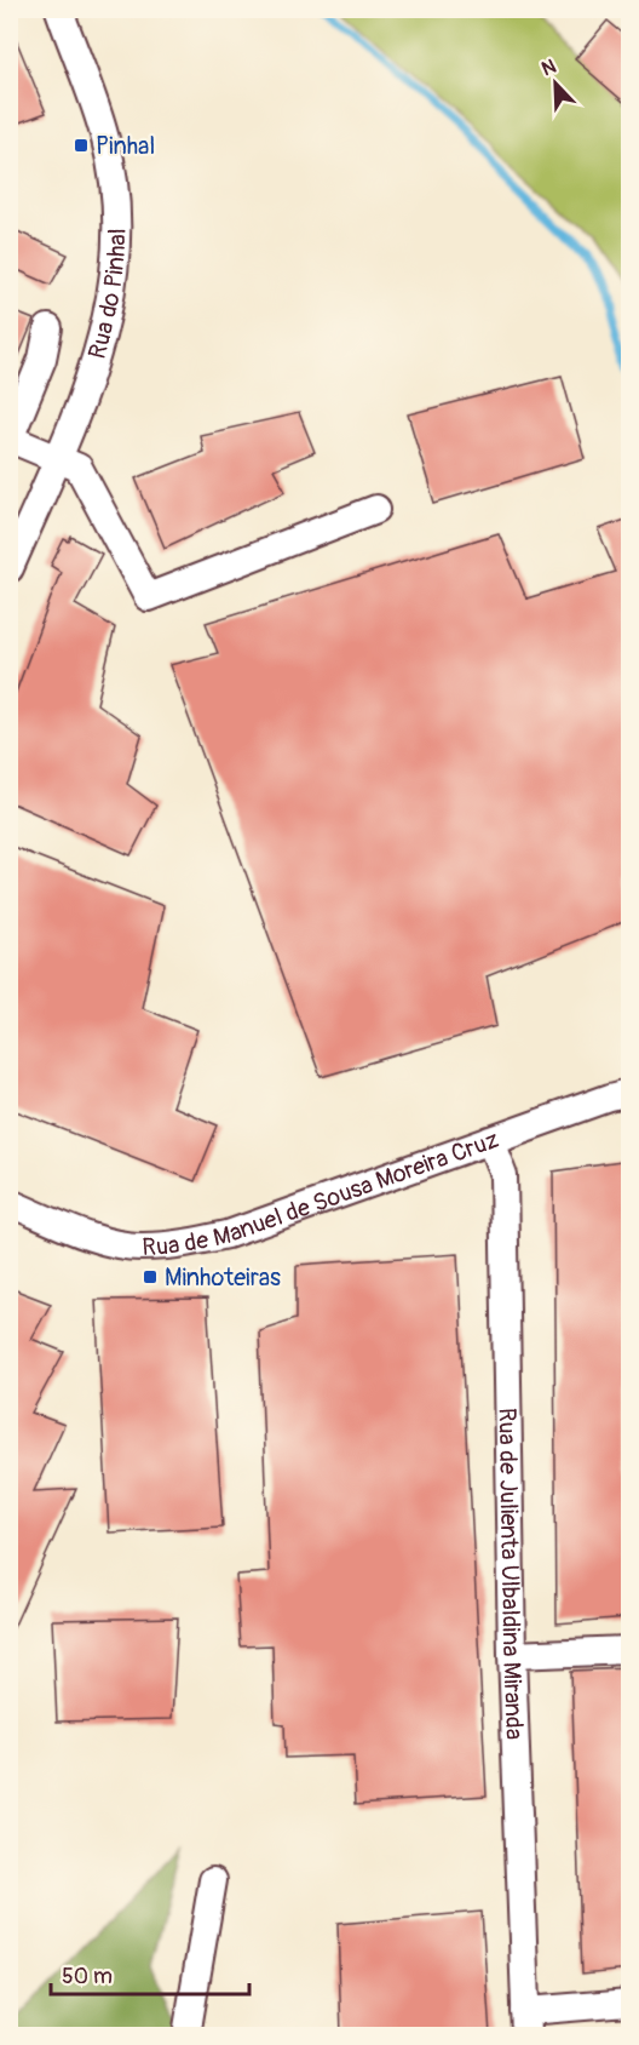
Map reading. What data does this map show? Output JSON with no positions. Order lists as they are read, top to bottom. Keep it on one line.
{"streets":{"street":["Rua do Pinhal","Rua de Manuel de Sousa Moreira Cruz","Rua de Julienta Ulbaldina Miranda"]},"crossings":[["Rua de Manuel de Sousa Moreira Cruz","Rua de Julienta Ulbaldina Miranda"]],"places":{"transit":["Pinhal","Minhoteiras"]},"scale_bar":"50 m","north":"top left"}
